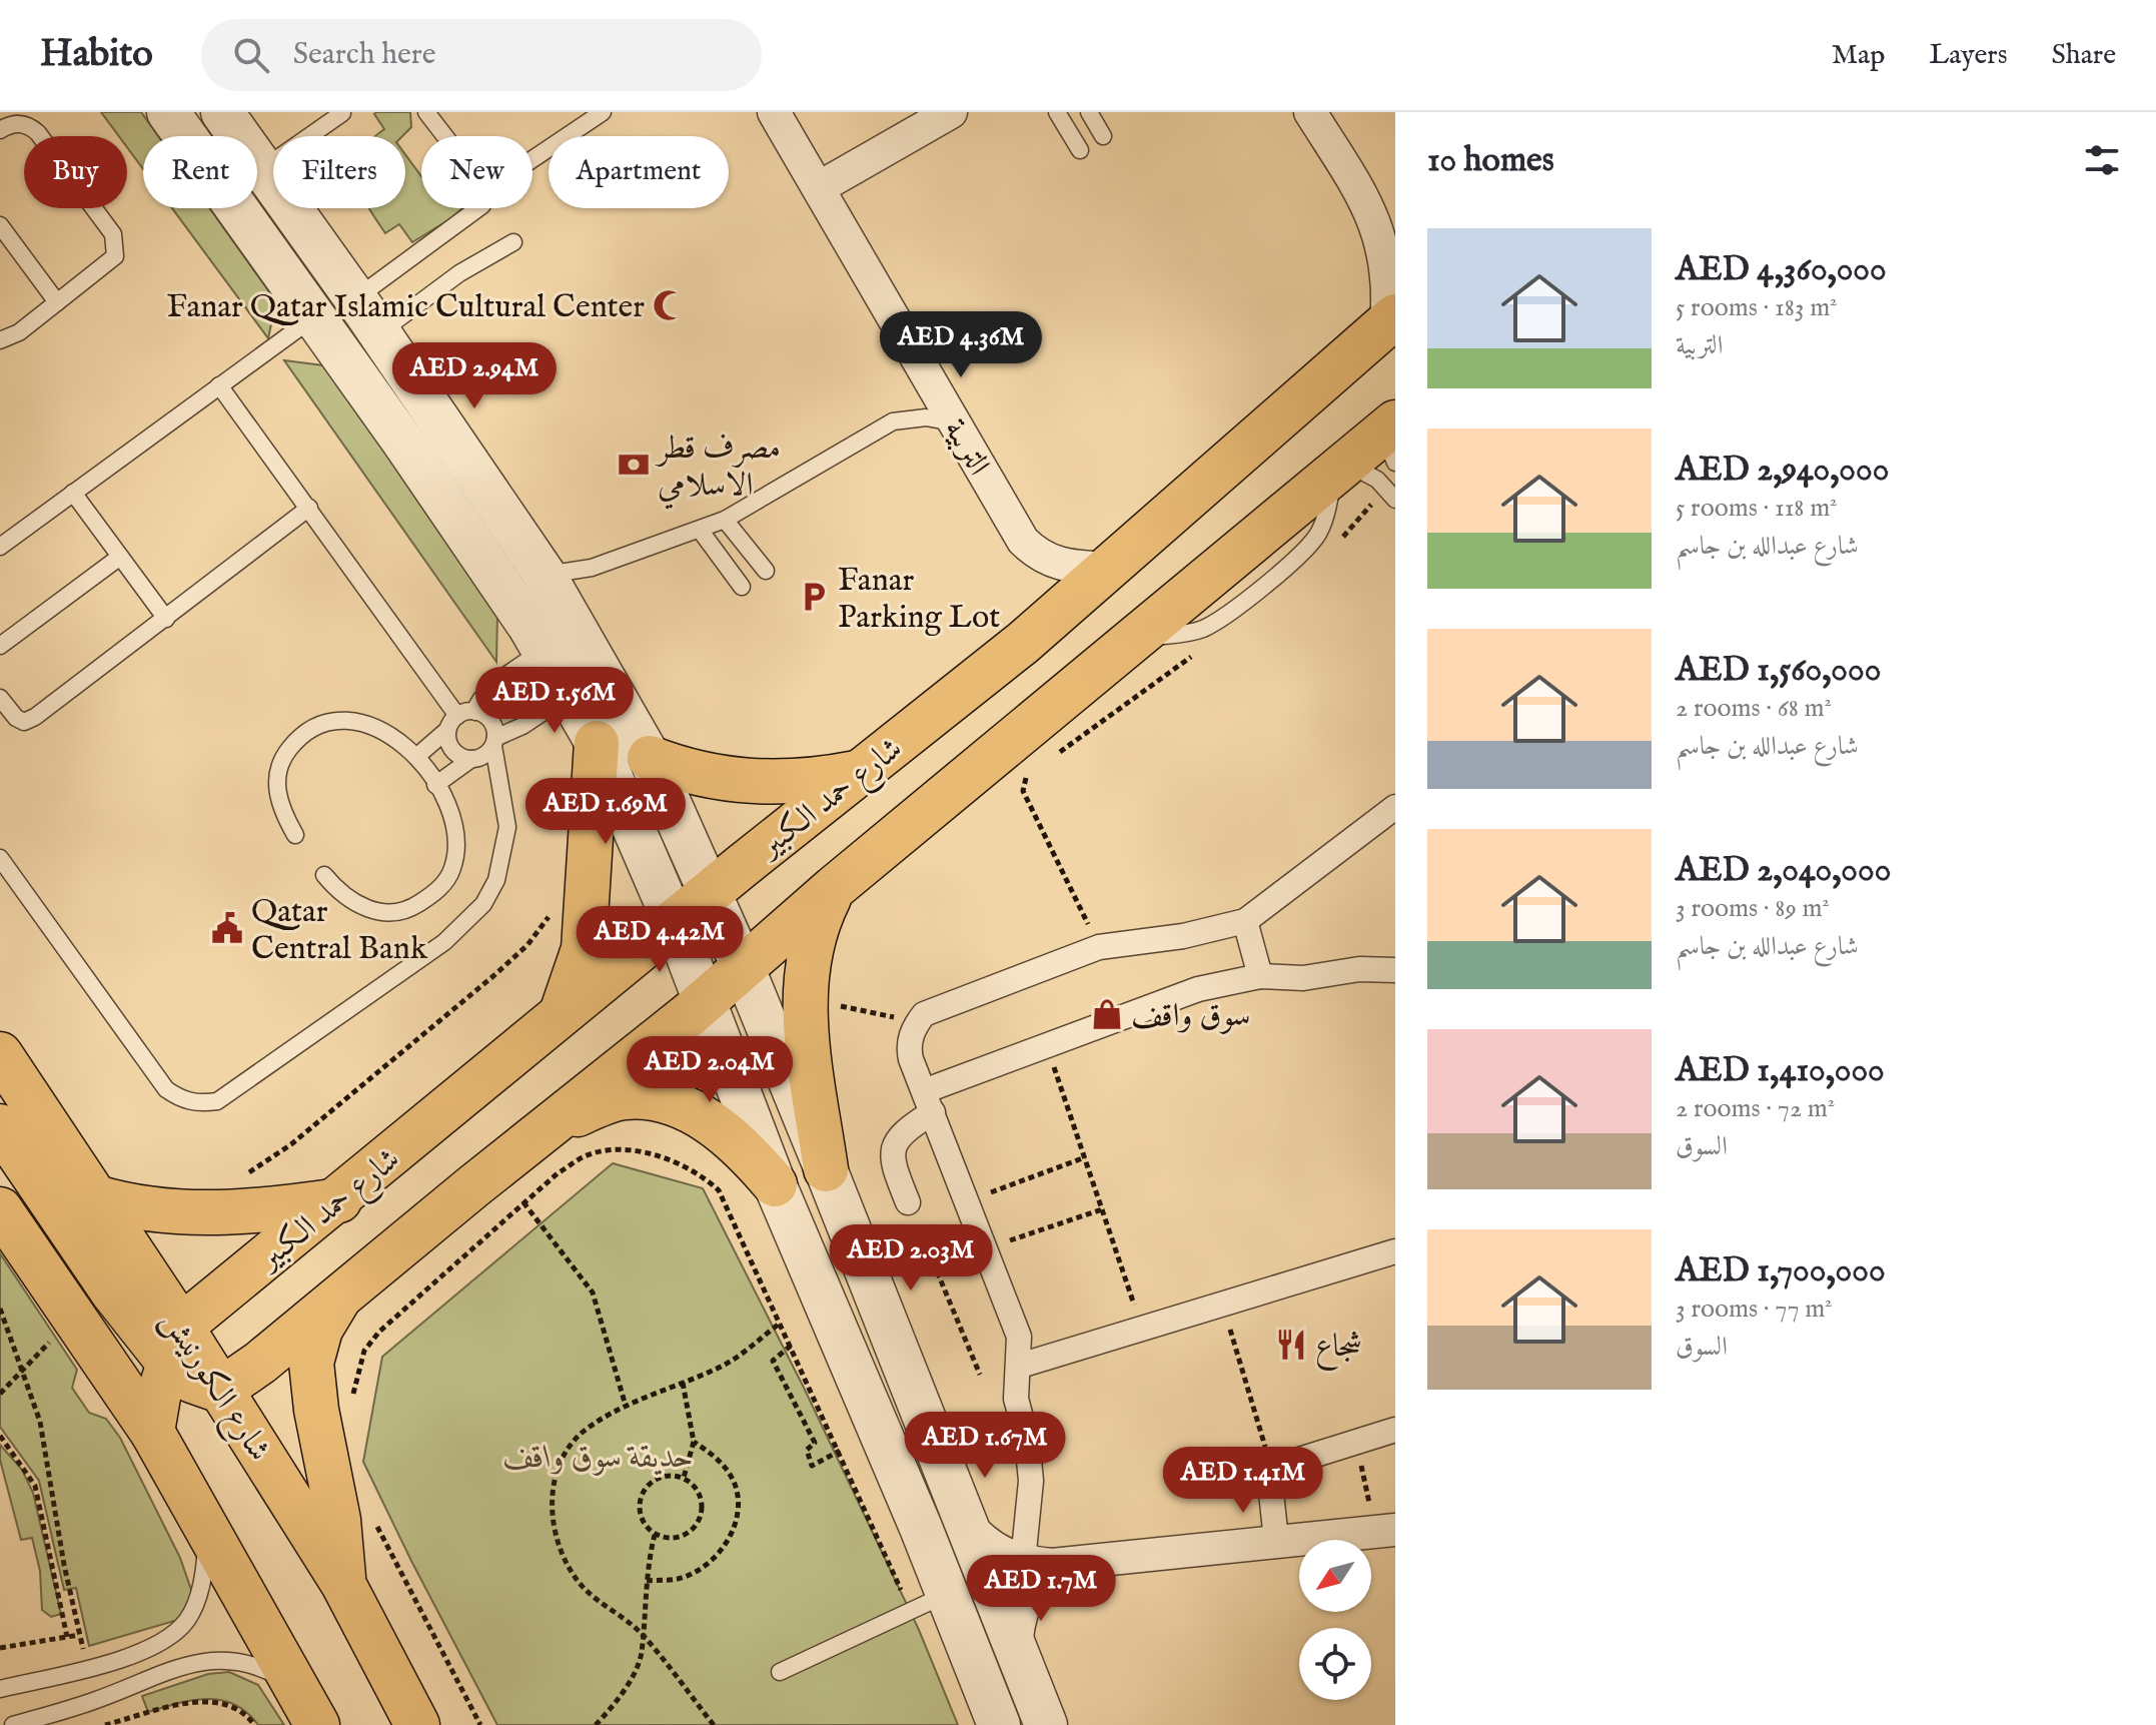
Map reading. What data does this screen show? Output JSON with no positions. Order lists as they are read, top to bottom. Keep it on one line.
{"streets":{"main road":["شارع حمد الكبير","شارع الكورنيش"],"street":["التربية"]},"crossings":[["التربية","شارع حمد الكبير"],["شارع حمد الكبير","شارع الكورنيش"]],"parks":["حديقة سوق واقف"],"places":{"mosque":["Fanar Qatar Islamic Cultural Center"],"bank":["مصرف قطر الاسلامي"],"parking":["Fanar Parking Lot"],"public building":["Qatar Central Bank"],"shop":["سوق واقف"],"restaurant":["شجاع"]},"north":"bottom left","page":{"header":"Habito","search":"Search here","nav":["Map","Layers","Share"],"heading":"10 homes","chip":["Buy","Rent","Filters","New","Apartment"],"list":[{"name":"AED 4,360,000","note":"5 rooms · 183 m² · التربية"},{"name":"AED 2,940,000","note":"5 rooms · 118 m² · شارع عبدالله بن جاسم"},{"name":"AED 1,560,000","note":"2 rooms · 68 m² · شارع عبدالله بن جاسم"},{"name":"AED 2,040,000","note":"3 rooms · 89 m² · شارع عبدالله بن جاسم"},{"name":"AED 1,410,000","note":"2 rooms · 72 m² · السوق"},{"name":"AED 1,700,000","note":"3 rooms · 77 m² · السوق"}],"price":["AED 4.36M","AED 2.94M","AED 1.56M","AED 1.69M","AED 4.42M","AED 2.04M","AED 2.03M","AED 1.67M","AED 1.41M","AED 1.7M"]}}
